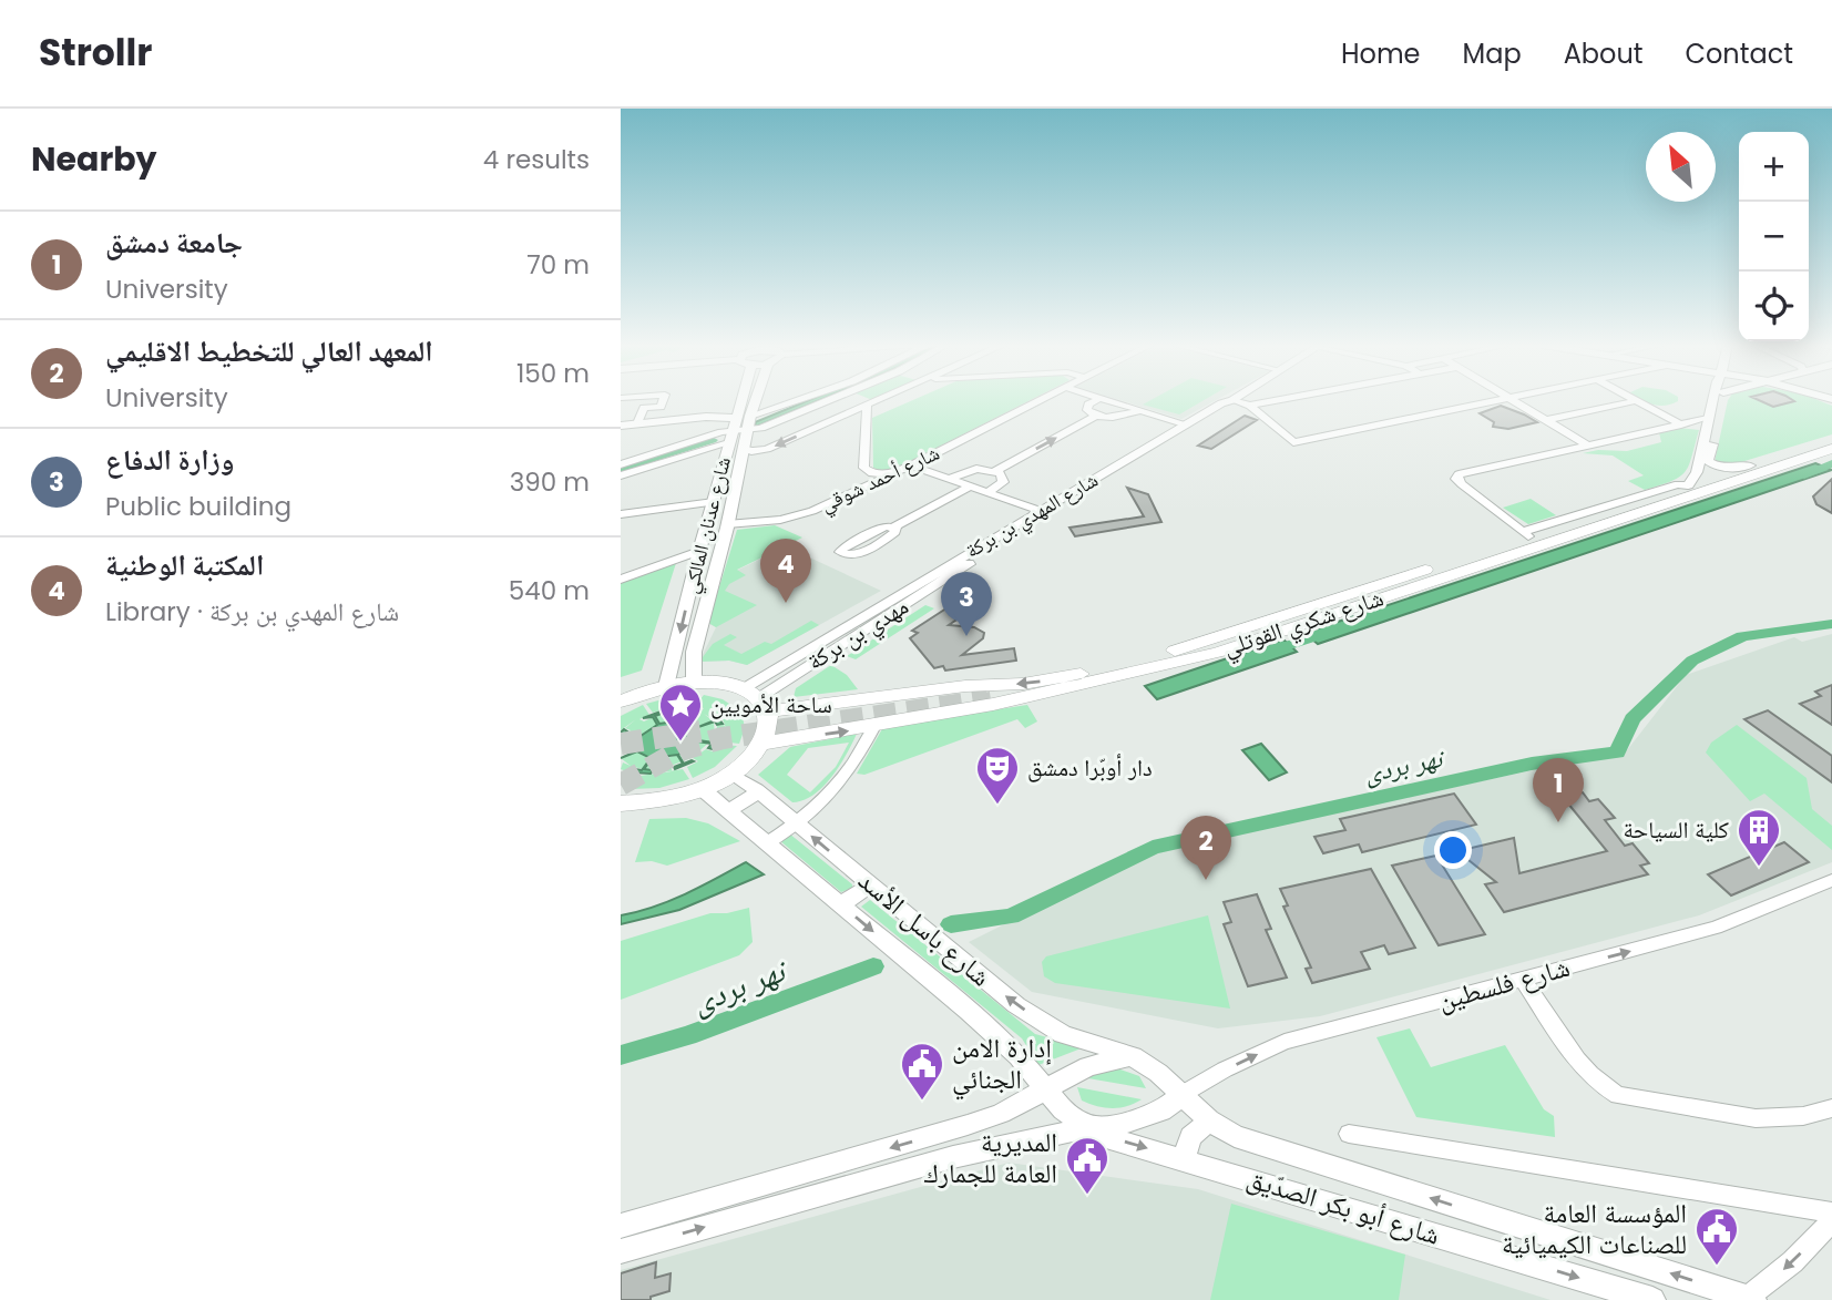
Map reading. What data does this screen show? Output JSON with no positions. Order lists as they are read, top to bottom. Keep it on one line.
{"streets":{"highway":["شارع شكري القوتلي"],"main road":["شارع المهدي بن بركة","شارع عدنان المالكي","مهدي بن بركة","شارع باسل الأسد","شارع أبو بكر الصدّيق"],"street":["شارع أحمد شوقي","شارع فلسطين"]},"crossings":[["شارع أحمد شوقي","شارع عدنان المالكي"],["شارع المهدي بن بركة","شارع شكري القوتلي"],["شارع المهدي بن بركة","مهدي بن بركة"],["شارع عدنان المالكي","شارع شكري القوتلي"],["شارع شكري القوتلي","مهدي بن بركة"],["شارع باسل الأسد","شارع أبو بكر الصدّيق"],["شارع فلسطين","شارع أبو بكر الصدّيق"]],"one_way":["شارع فلسطين"],"water":["نهر بردى"],"places":{"place":["ساحة الأمويين"],"theatre":["دار أوبّرا دمشق"],"building":["كلية السياحة"],"public building":["إدارة الامن الجنائي","المديرية العامة للجمارك","المؤسسة العامة للصناعات الكيميائية"]},"north":"top left","page":{"header":"Strollr","nav":["Home","Map","About","Contact"],"heading":["Nearby","4 results"],"map_buttons":["+","−"],"list":[{"mark":"1","name":"جامعة دمشق","note":"University","value":"70 m"},{"mark":"2","name":"المعهد العالي للتخطيط الاقليمي","note":"University","value":"150 m"},{"mark":"3","name":"وزارة الدفاع","note":"Public building","value":"390 m"},{"mark":"4","name":"المكتبة الوطنية","note":"Library · شارع المهدي بن بركة","value":"540 m"}],"pins":["4","3","1","2"]}}
